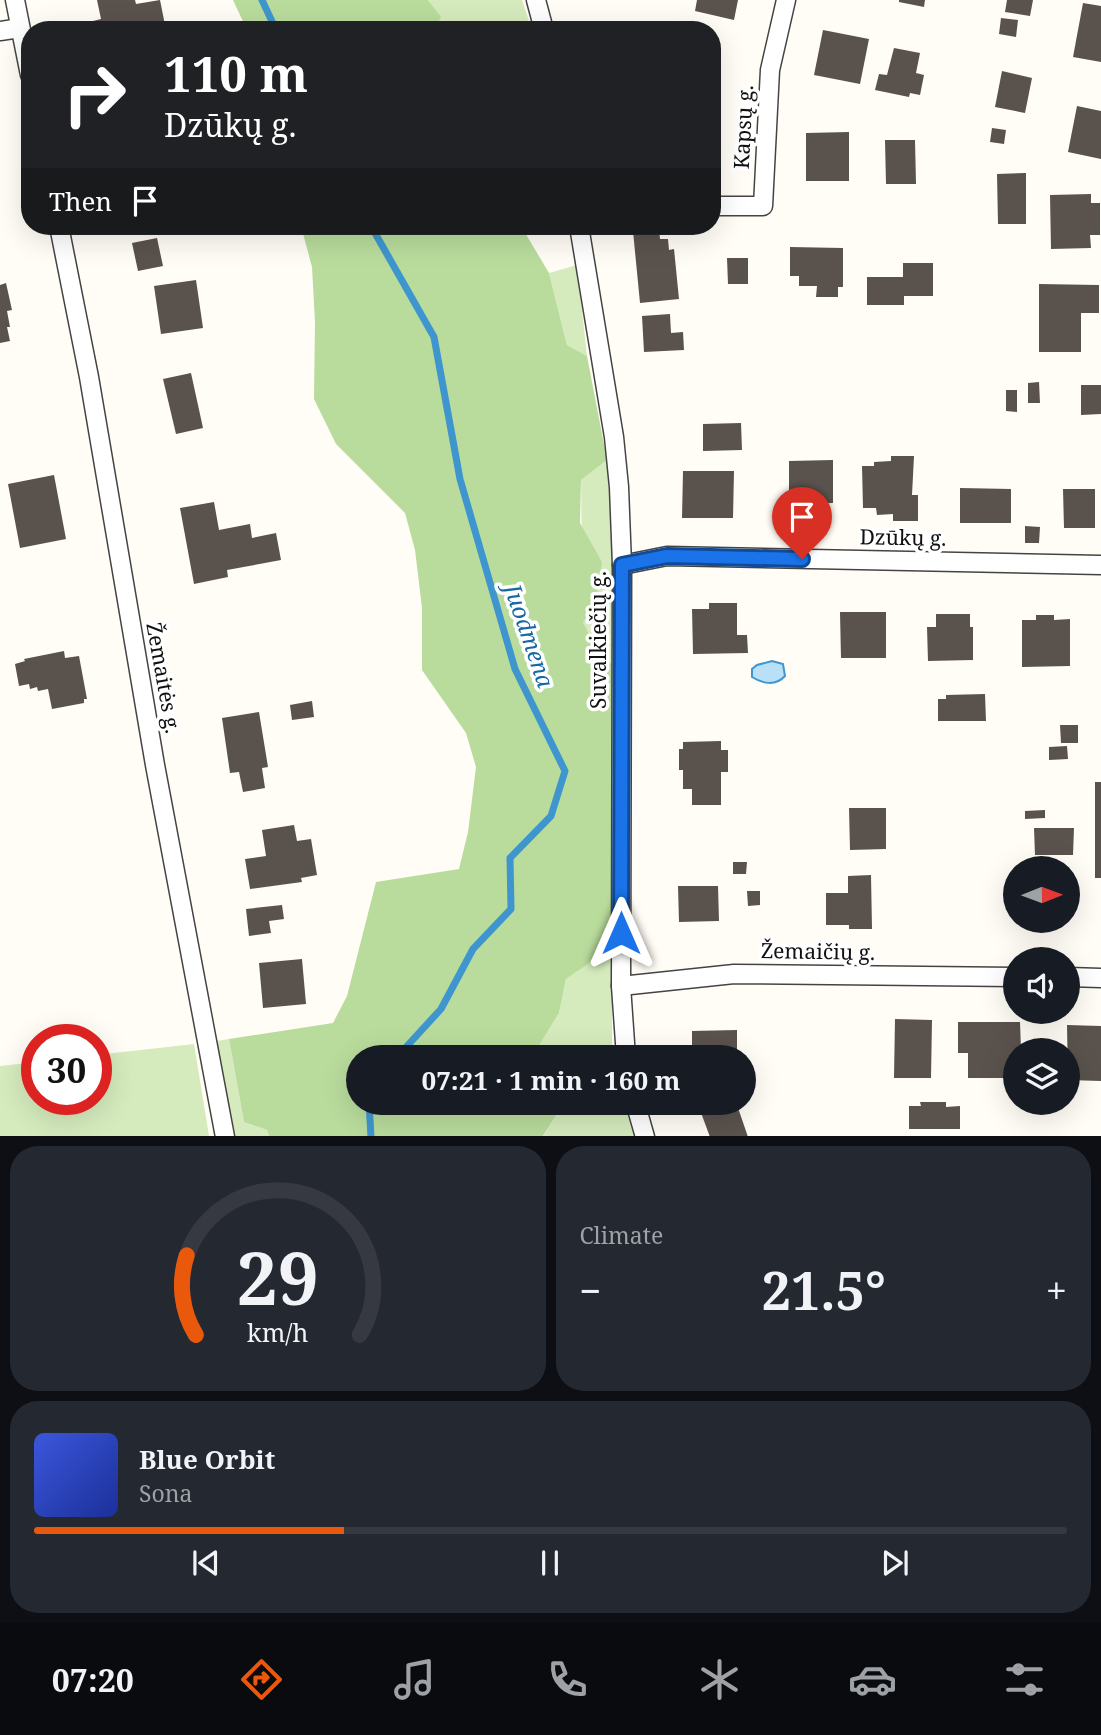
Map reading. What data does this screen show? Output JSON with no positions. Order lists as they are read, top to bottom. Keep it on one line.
{"streets":{"street":["Kapsų g.","Dzūkų g.","Suvalkiečių g.","Žemaitės g.","Žemaičių g."]},"crossings":[["Dzūkų g.","Suvalkiečių g."],["Suvalkiečių g.","Žemaičių g."]],"water":["Juodmena"],"north":"right","page":{"turn":["110 m","Dzūkų g."],"then":"Then","limit":"30","trip":"07:21 · 1 min · 160 m","tile":"Climate","heat":["−","21.5°","+"],"song":["Blue Orbit","Sona"],"tabs":"07:20","gauge":["29","km/h"]}}
